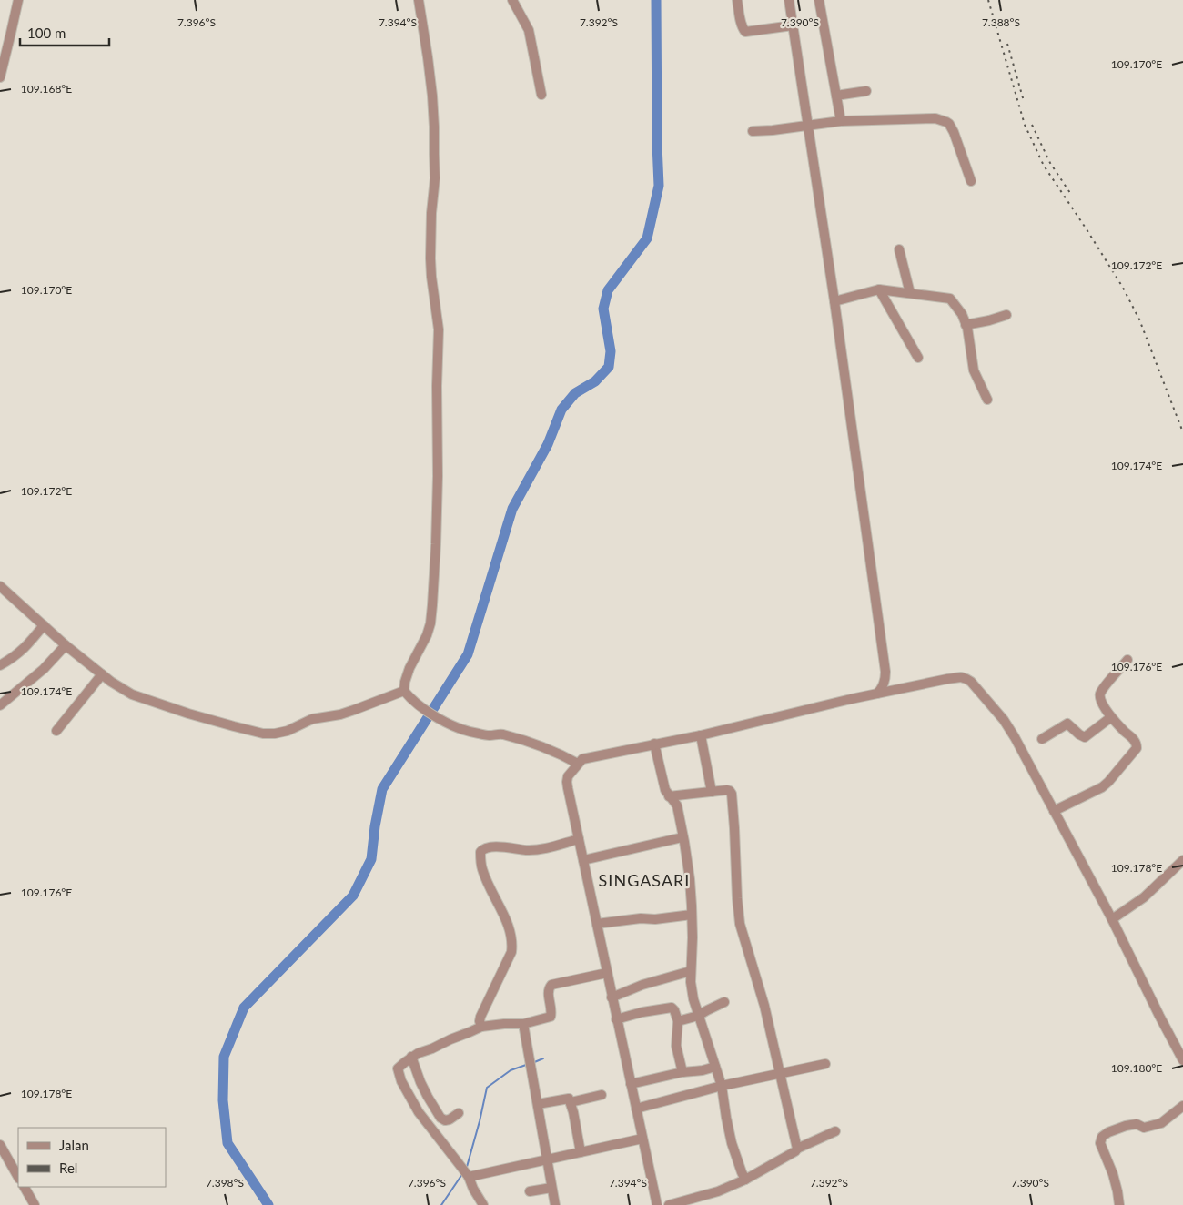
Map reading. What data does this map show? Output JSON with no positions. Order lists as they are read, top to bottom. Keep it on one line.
{"districts":["SINGASARI"],"legend":["Jalan","Rel"],"scale_bar":"100 m","coordinates":["7.396°S","7.394°S","7.392°S","7.390°S","7.388°S","109.170°E","109.168°E","109.172°E","109.174°E","109.176°E","109.178°E","109.180°E","7.398°S"]}
